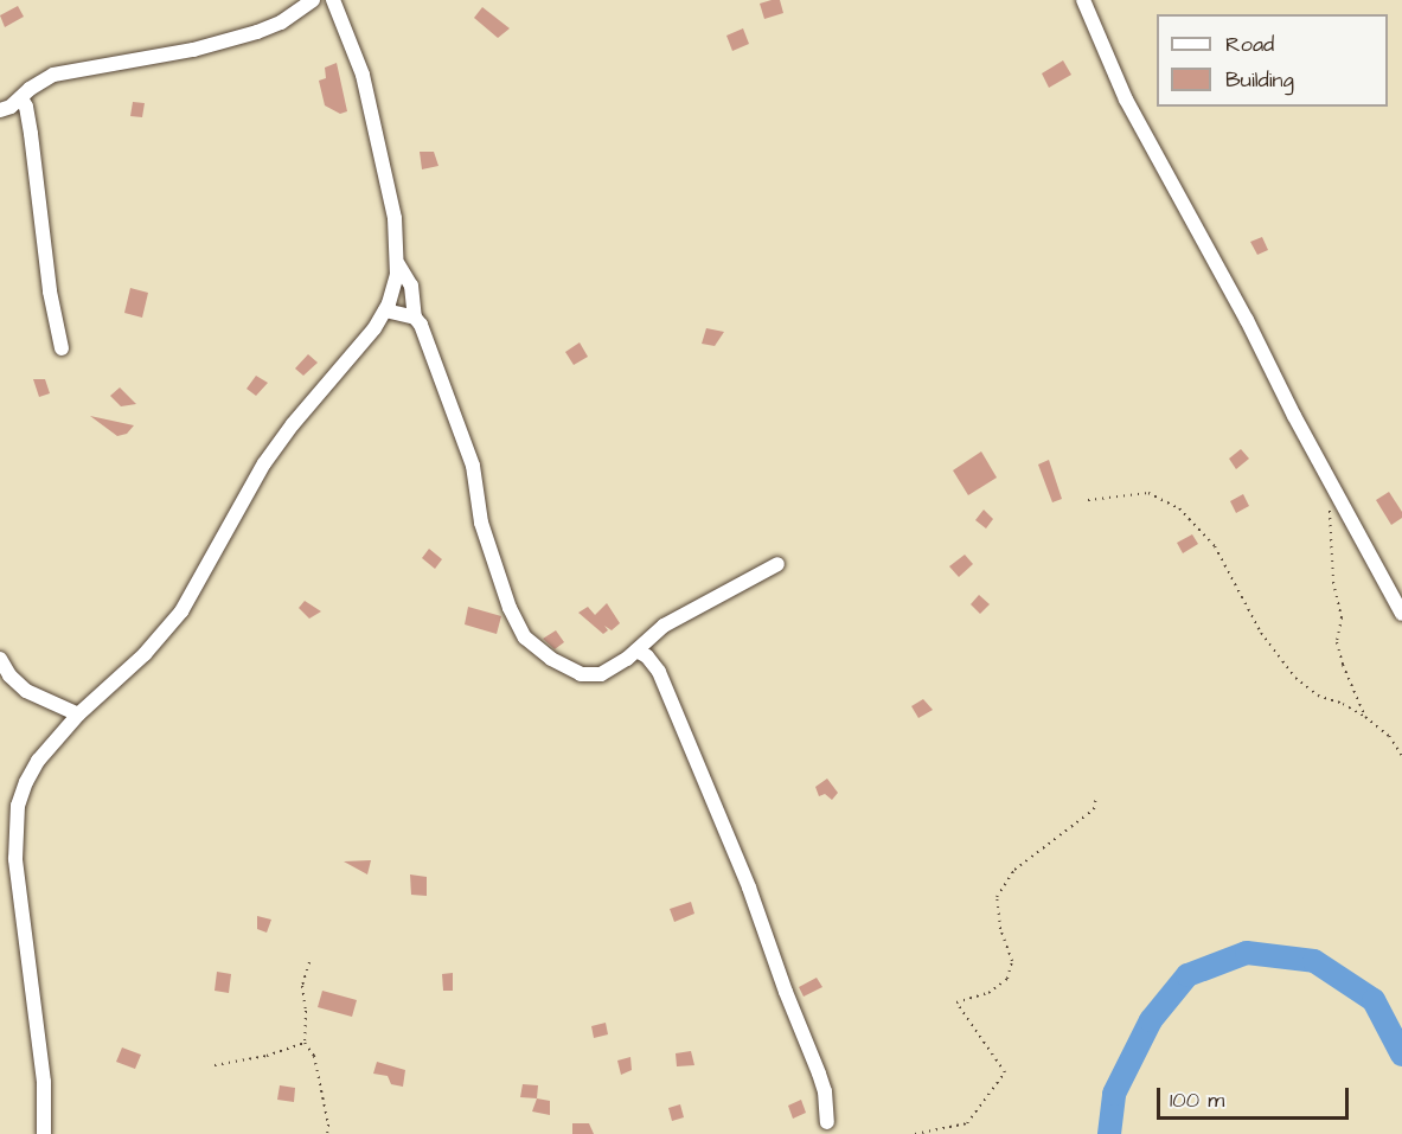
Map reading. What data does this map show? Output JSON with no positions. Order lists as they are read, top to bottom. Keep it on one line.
{"legend":["Road","Building"],"scale_bar":"100 m"}
